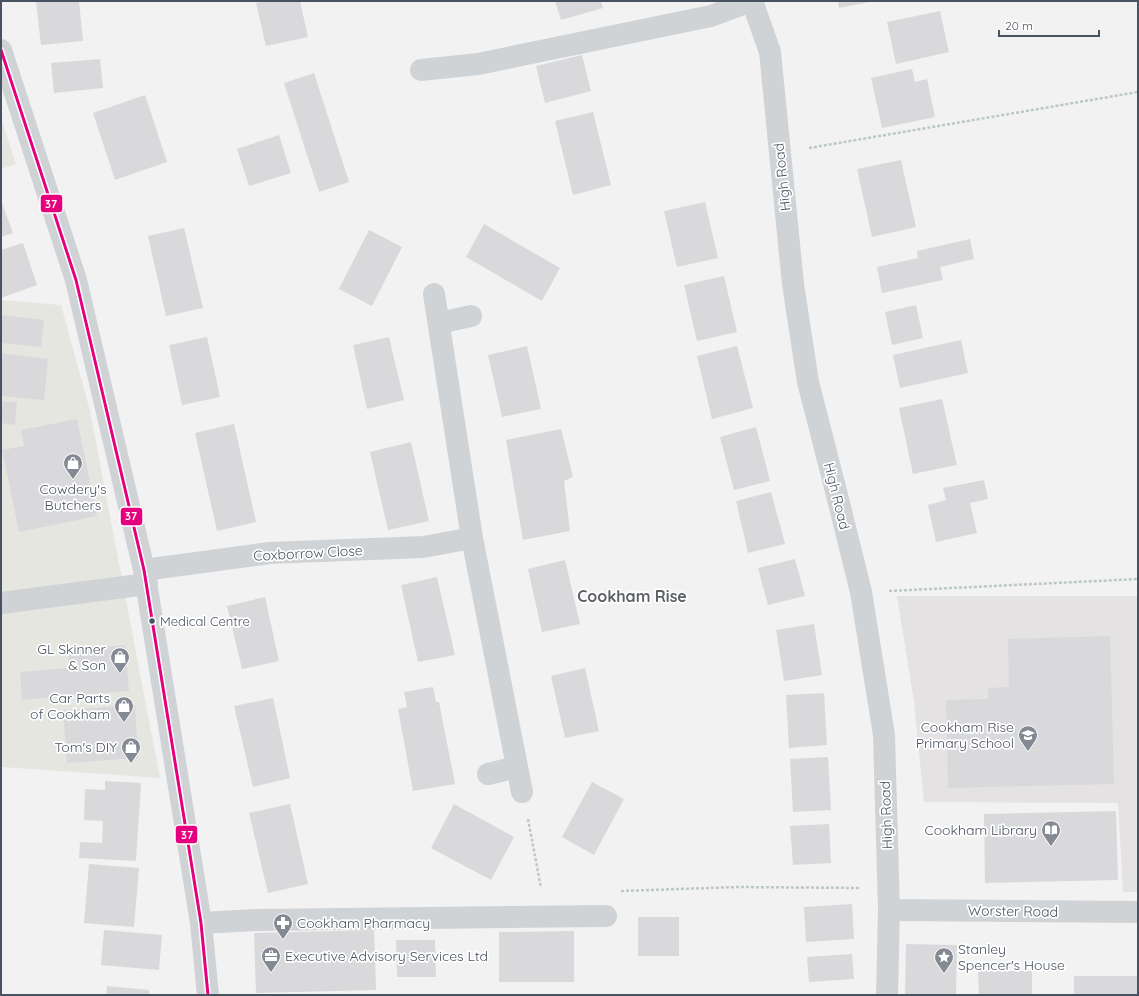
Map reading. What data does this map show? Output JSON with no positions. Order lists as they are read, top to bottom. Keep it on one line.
{"streets":{"street":["High Road","Coxborrow Close","Worster Road"]},"crossings":[["High Road","Worster Road"]],"districts":["Cookham Rise"],"places":{"shop":["Cowdery's Butchers","GL Skinner & Son","Car Parts of Cookham","Tom's DIY"],"other":["Medical Centre"],"school or university":["Cookham Rise Primary School"],"library":["Cookham Library"],"pharmacy":["Cookham Pharmacy"],"office":["Executive Advisory Services Ltd"],"place":["Stanley Spencer's House"]},"lines":["transit line 37"],"scale_bar":"20 m"}
